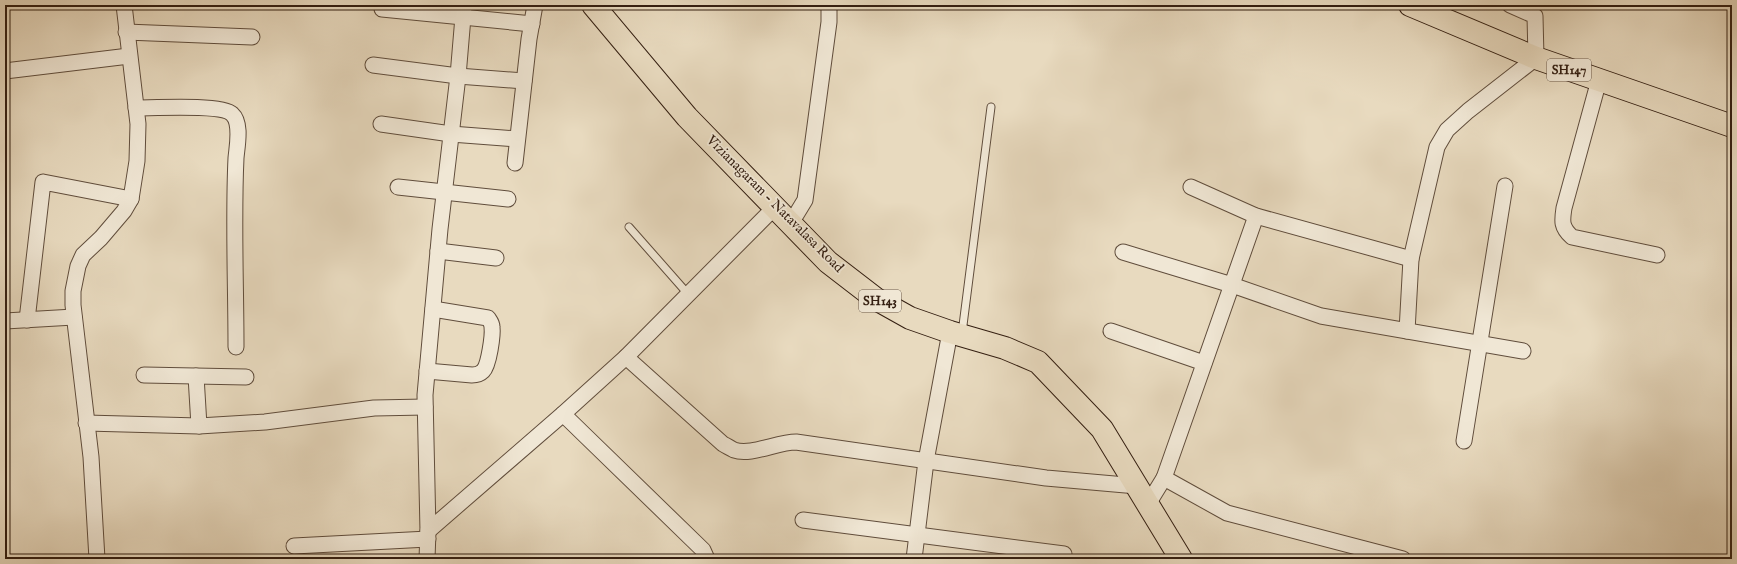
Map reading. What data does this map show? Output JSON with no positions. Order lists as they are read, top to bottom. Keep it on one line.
{"streets":{"main road":["SH147","Vizianagaram - Natavalasa Road","SH143"]}}
